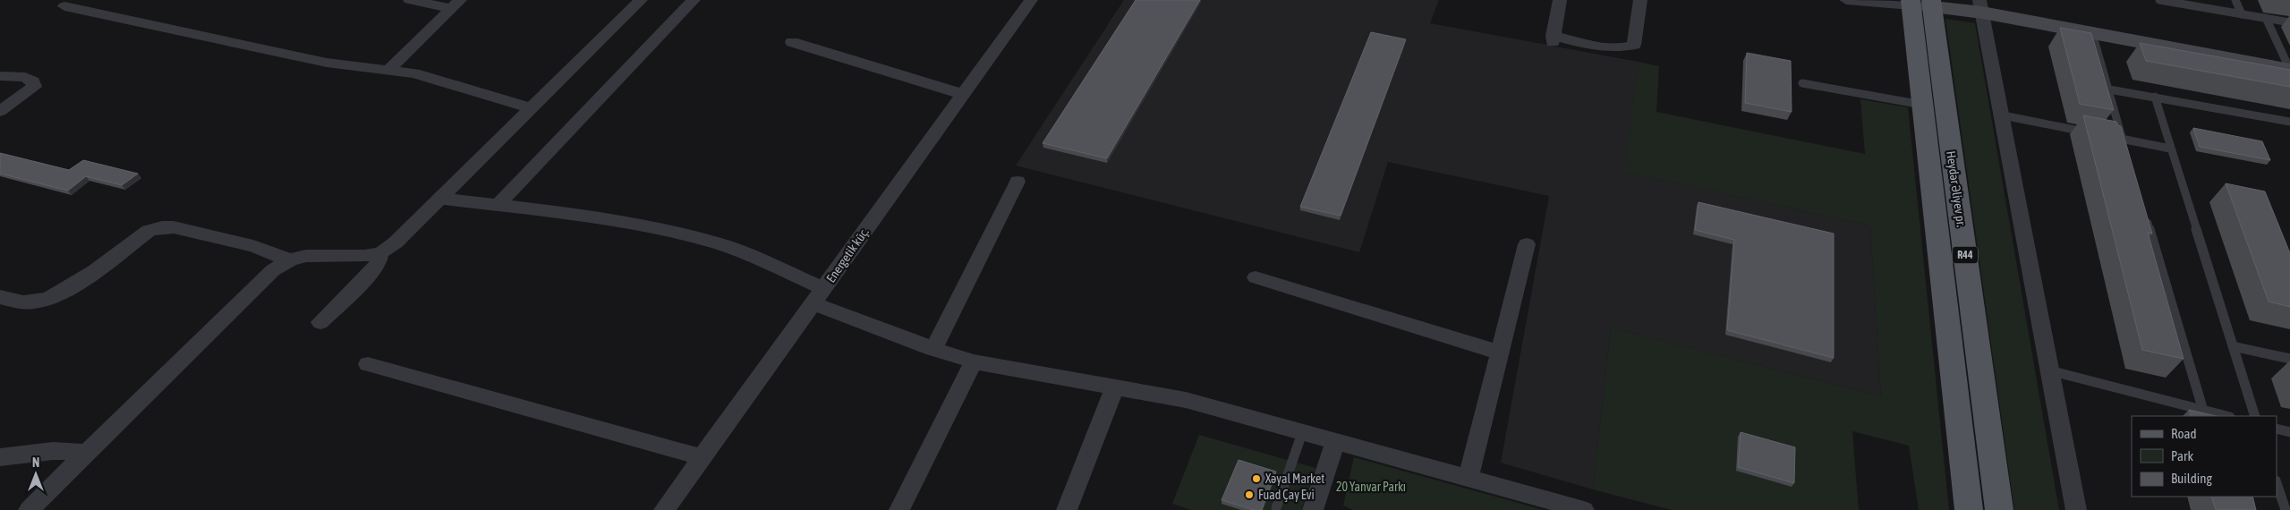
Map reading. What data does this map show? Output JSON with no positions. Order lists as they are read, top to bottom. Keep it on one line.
{"streets":{"main road":["Heydər Əliyev pr.","R44"],"street":["Energetik küç."]},"parks":["20 Yanvar Parkı"],"places":["Xəyal Market","Fuad Çay Evi"],"legend":["Road","Park","Building"],"north":"top"}
